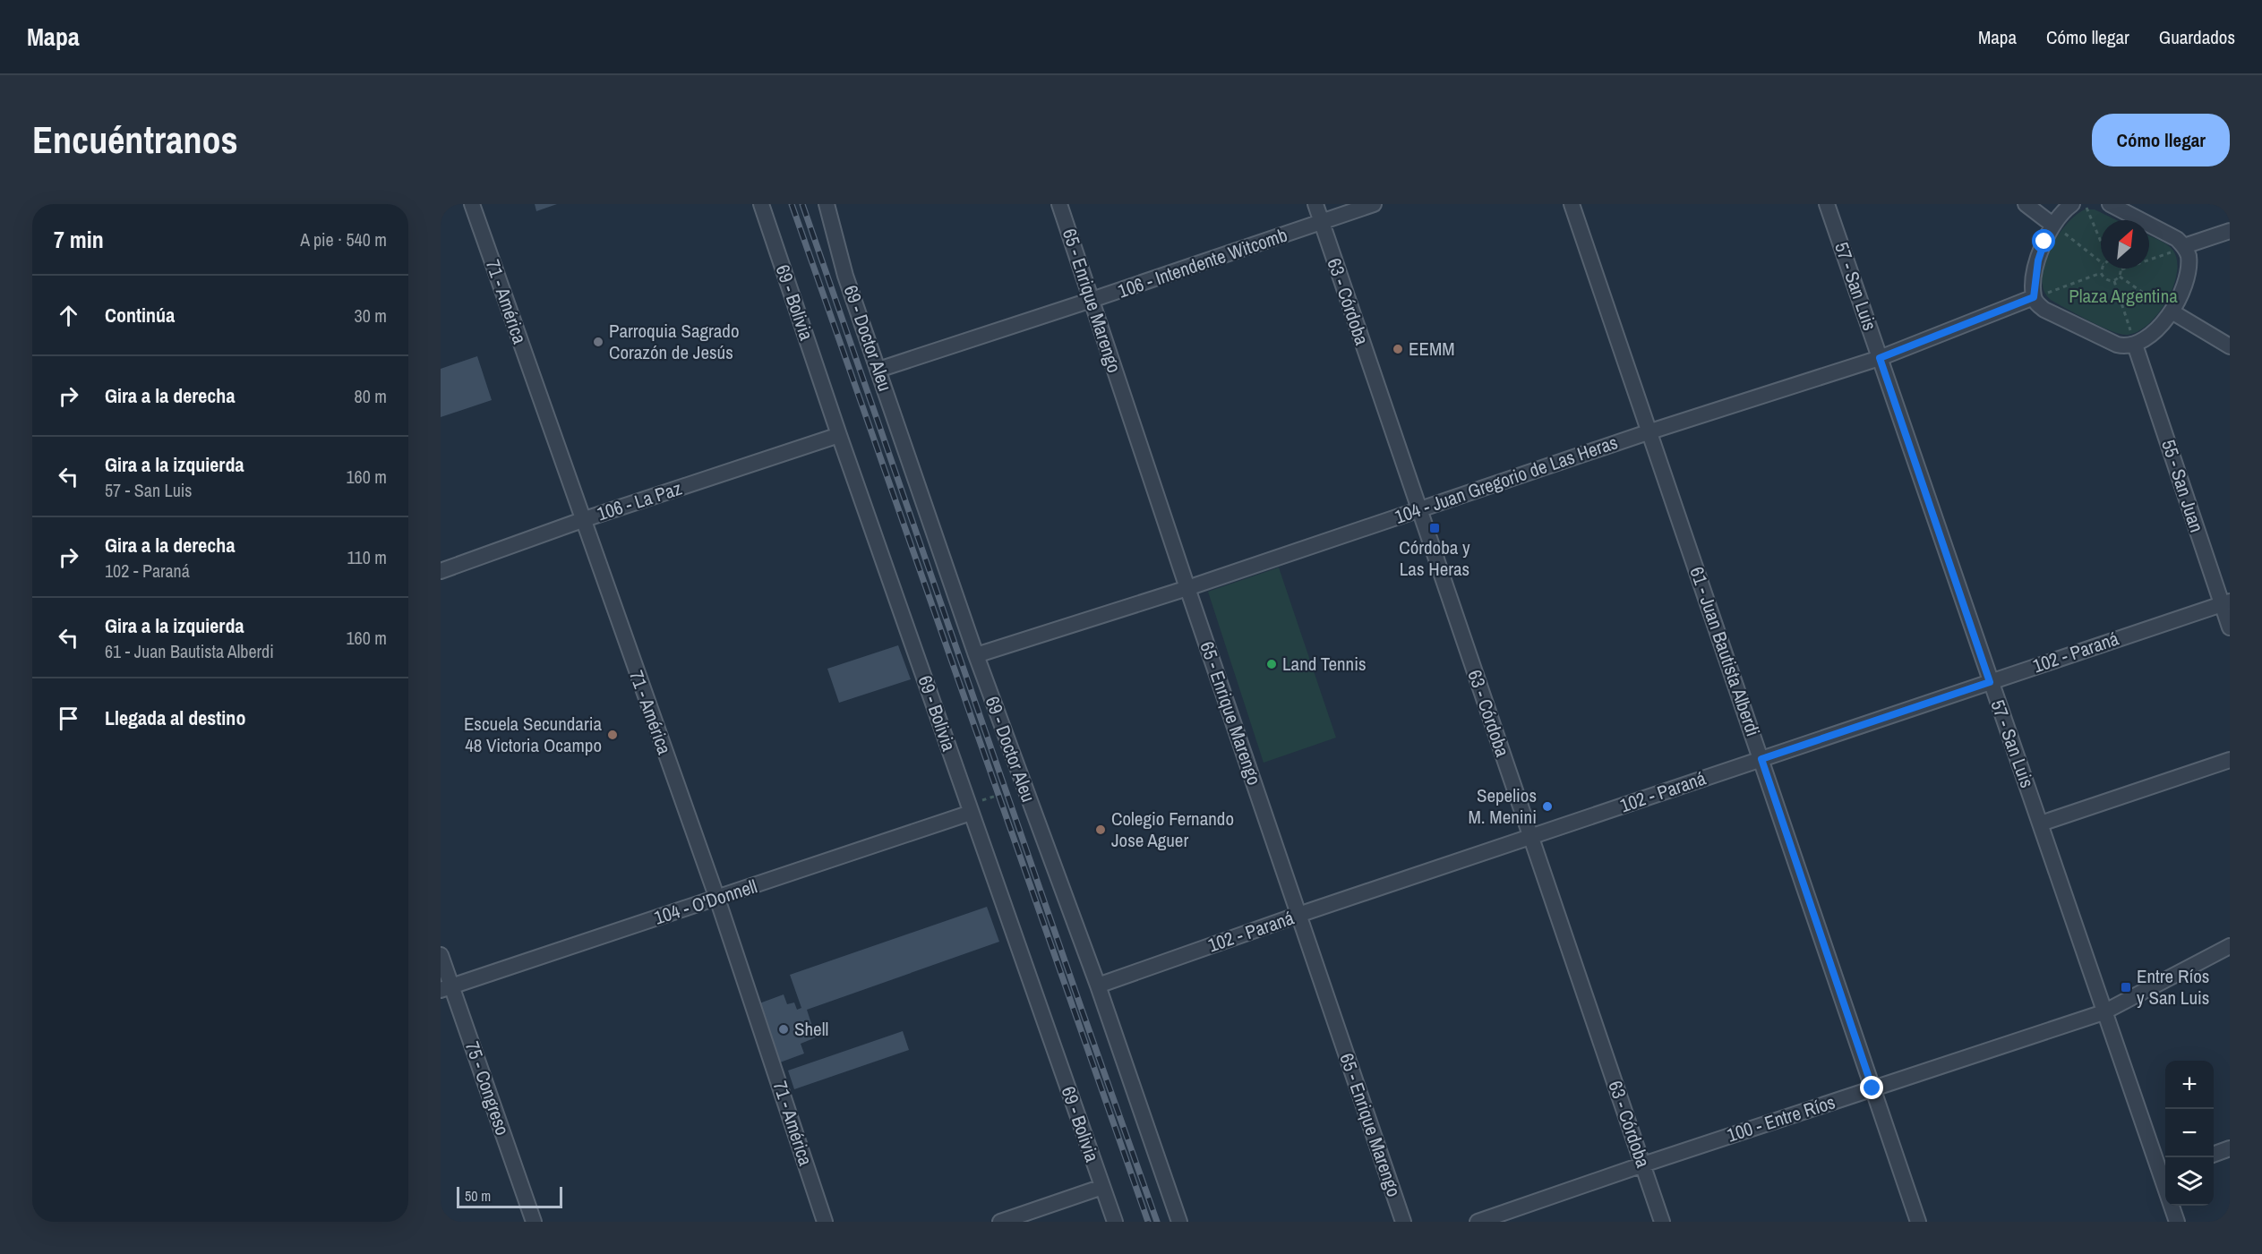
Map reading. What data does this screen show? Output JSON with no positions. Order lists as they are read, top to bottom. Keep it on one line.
{"streets":{"street":["106 - Intendente Witcomb","57 - San Luis","65 - Enrique Marengo","71 - América","63 - Córdoba","69 - Bolivia","69 - Doctor Aleu","104 - Juan Gregorio de Las Heras","55 - San Juan","106 - La Paz","61 - Juan Bautista Alberdi","102 - Paraná","104 - O'Donnell","75 - Congreso","100 - Entre Ríos"]},"crossings":[["106 - Intendente Witcomb","65 - Enrique Marengo"],["106 - Intendente Witcomb","63 - Córdoba"],["106 - Intendente Witcomb","69 - Doctor Aleu"],["57 - San Luis","104 - Juan Gregorio de Las Heras"],["57 - San Luis","102 - Paraná"],["57 - San Luis","100 - Entre Ríos"],["65 - Enrique Marengo","104 - Juan Gregorio de Las Heras"],["65 - Enrique Marengo","102 - Paraná"],["71 - América","106 - La Paz"],["71 - América","104 - O'Donnell"],["63 - Córdoba","104 - Juan Gregorio de Las Heras"],["63 - Córdoba","102 - Paraná"],["63 - Córdoba","100 - Entre Ríos"],["69 - Bolivia","106 - La Paz"],["69 - Bolivia","104 - O'Donnell"],["69 - Doctor Aleu","104 - Juan Gregorio de Las Heras"],["69 - Doctor Aleu","102 - Paraná"],["104 - Juan Gregorio de Las Heras","61 - Juan Bautista Alberdi"],["55 - San Juan","102 - Paraná"],["61 - Juan Bautista Alberdi","102 - Paraná"],["61 - Juan Bautista Alberdi","100 - Entre Ríos"],["104 - O'Donnell","75 - Congreso"]],"parks":["Plaza Argentina"],"places":{"other":["Parroquia Sagrado Corazón de Jesús","EEMM","Land Tennis","Escuela Secundaria 48 Victoria Ocampo","Sepelios M. Menini","Colegio Fernando Jose Aguer","Shell"],"transit":["Córdoba y Las Heras","Entre Ríos y San Luis"]},"scale_bar":"50 m","north":"top right","page":{"header":"Mapa","nav":["Mapa","Cómo llegar","Guardados"],"buttons":"Cómo llegar","title":"Encuéntranos","heading":["7 min","A pie · 540 m"],"list":[["Continúa","30 m"],["Gira a la derecha","80 m"],["Gira a la izquierda","57 - San Luis","160 m"],["Gira a la derecha","102 - Paraná","110 m"],["Gira a la izquierda","61 - Juan Bautista Alberdi","160 m"],"Llegada al destino"],"map_buttons":["+","−"],"scale":"50 m"}}
